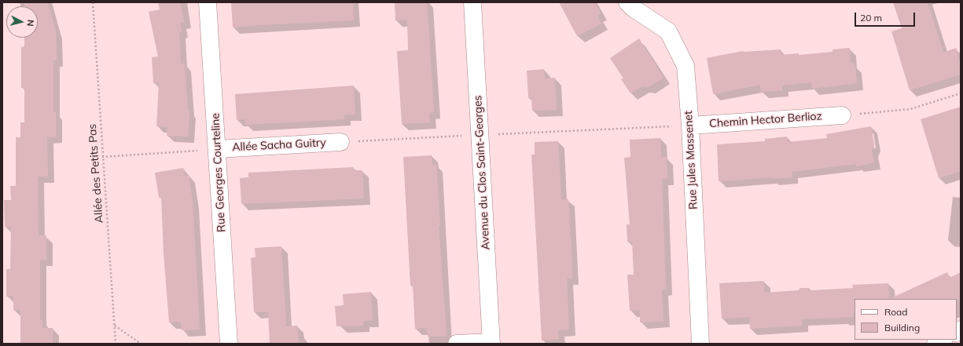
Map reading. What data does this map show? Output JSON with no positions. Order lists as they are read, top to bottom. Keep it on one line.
{"streets":{"street":["Chemin Hector Berlioz","Allée Sacha Guitry","Rue Jules Massenet","Rue Georges Courteline","Avenue du Clos Saint-Georges"],"path":["Allée des Petits Pas"]},"crossings":[["Chemin Hector Berlioz","Rue Jules Massenet"],["Allée Sacha Guitry","Rue Georges Courteline"]],"legend":["Road","Building"],"scale_bar":"20 m","north":"right"}
